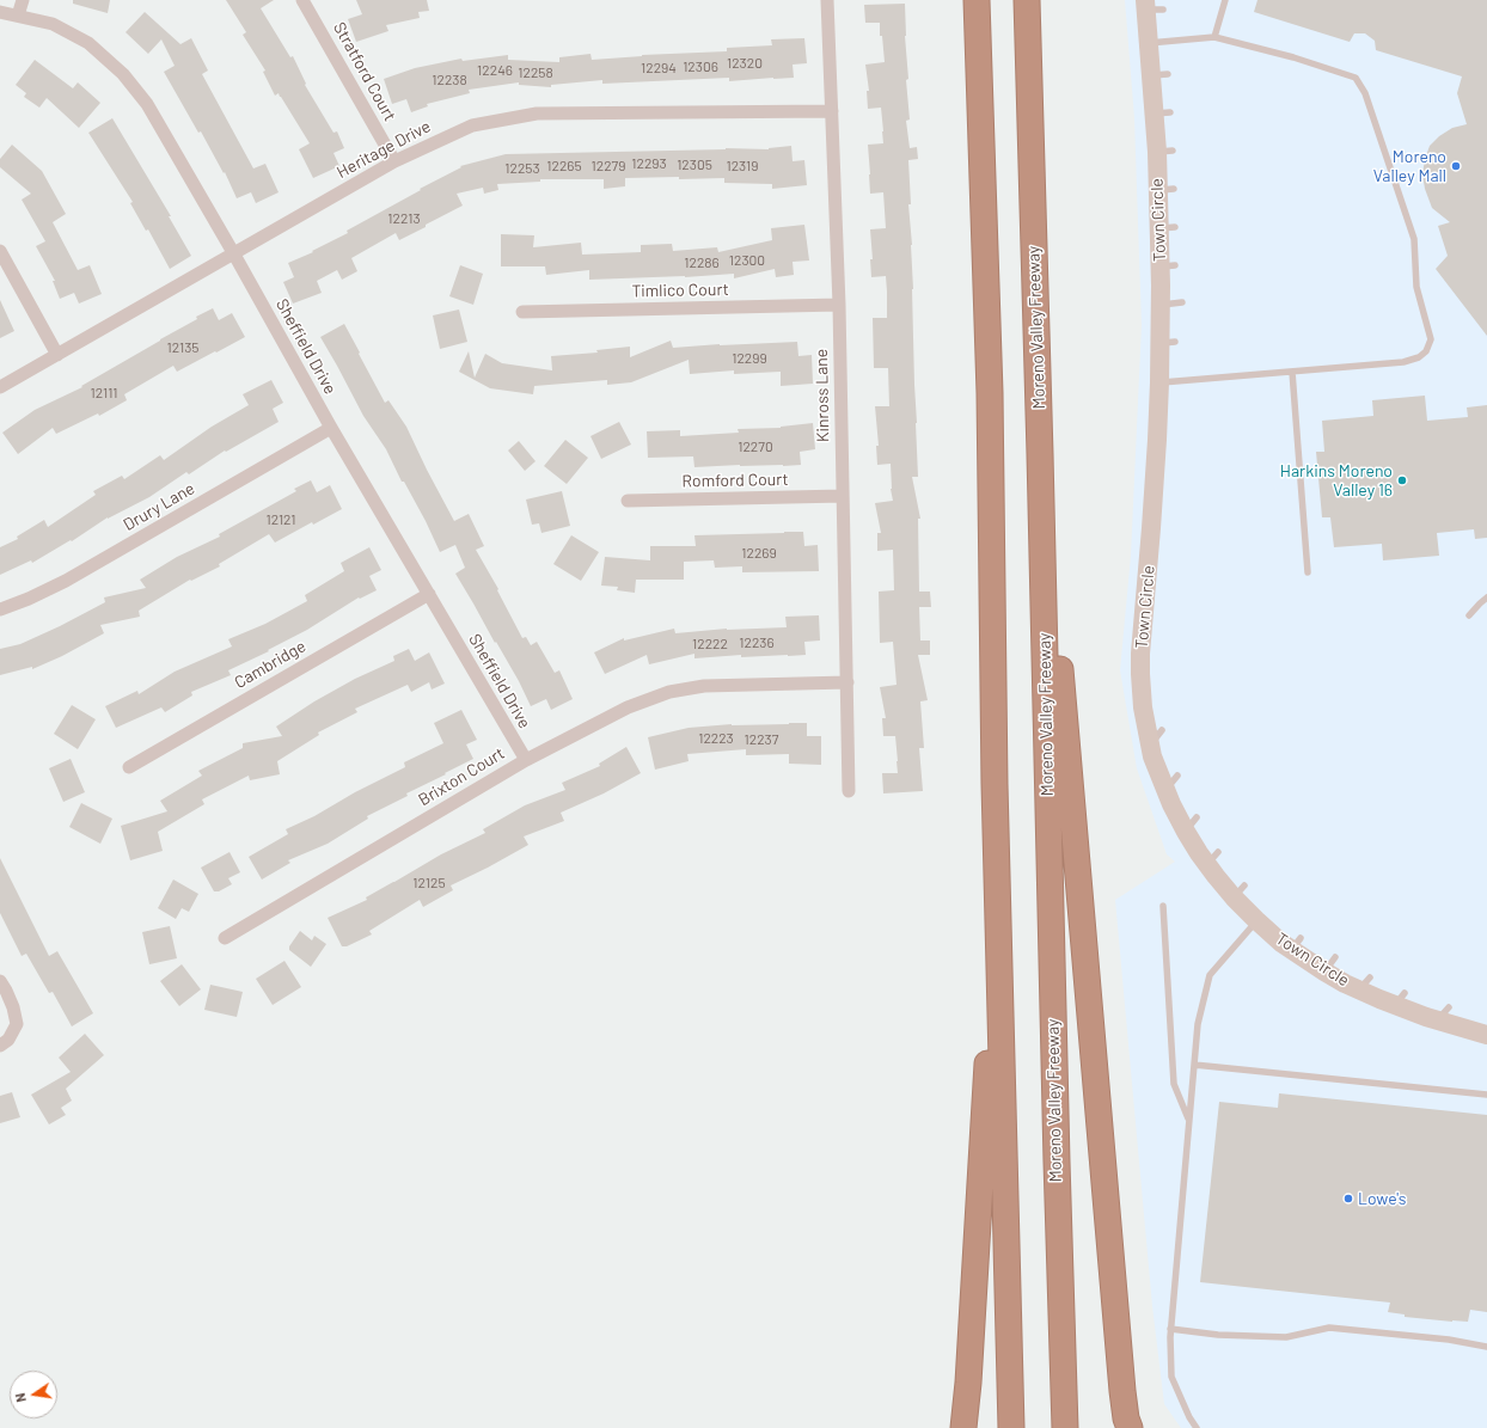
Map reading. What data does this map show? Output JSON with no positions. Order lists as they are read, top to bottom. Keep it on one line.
{"streets":{"highway":["Moreno Valley Freeway"],"street":["Stratford Court","Heritage Drive","Town Circle","Timlico Court","Sheffield Drive","Kinross Lane","Romford Court","Drury Lane","Cambridge","Brixton Court"]},"crossings":[["Stratford Court","Heritage Drive"],["Heritage Drive","Sheffield Drive"],["Heritage Drive","Kinross Lane"],["Timlico Court","Kinross Lane"],["Sheffield Drive","Drury Lane"],["Sheffield Drive","Cambridge"],["Sheffield Drive","Brixton Court"],["Kinross Lane","Romford Court"],["Kinross Lane","Brixton Court"]],"places":["Moreno Valley Mall","Harkins Moreno Valley 16","Lowe's"],"house_numbers":["12320","12306","12294","12246","12258","12238","12293","12305","12265","12279","12319","12253","12213","12300","12286","12135","12299","12111","12270","12121","12269","12236","12222","12223","12237","12125"],"north":"left"}
